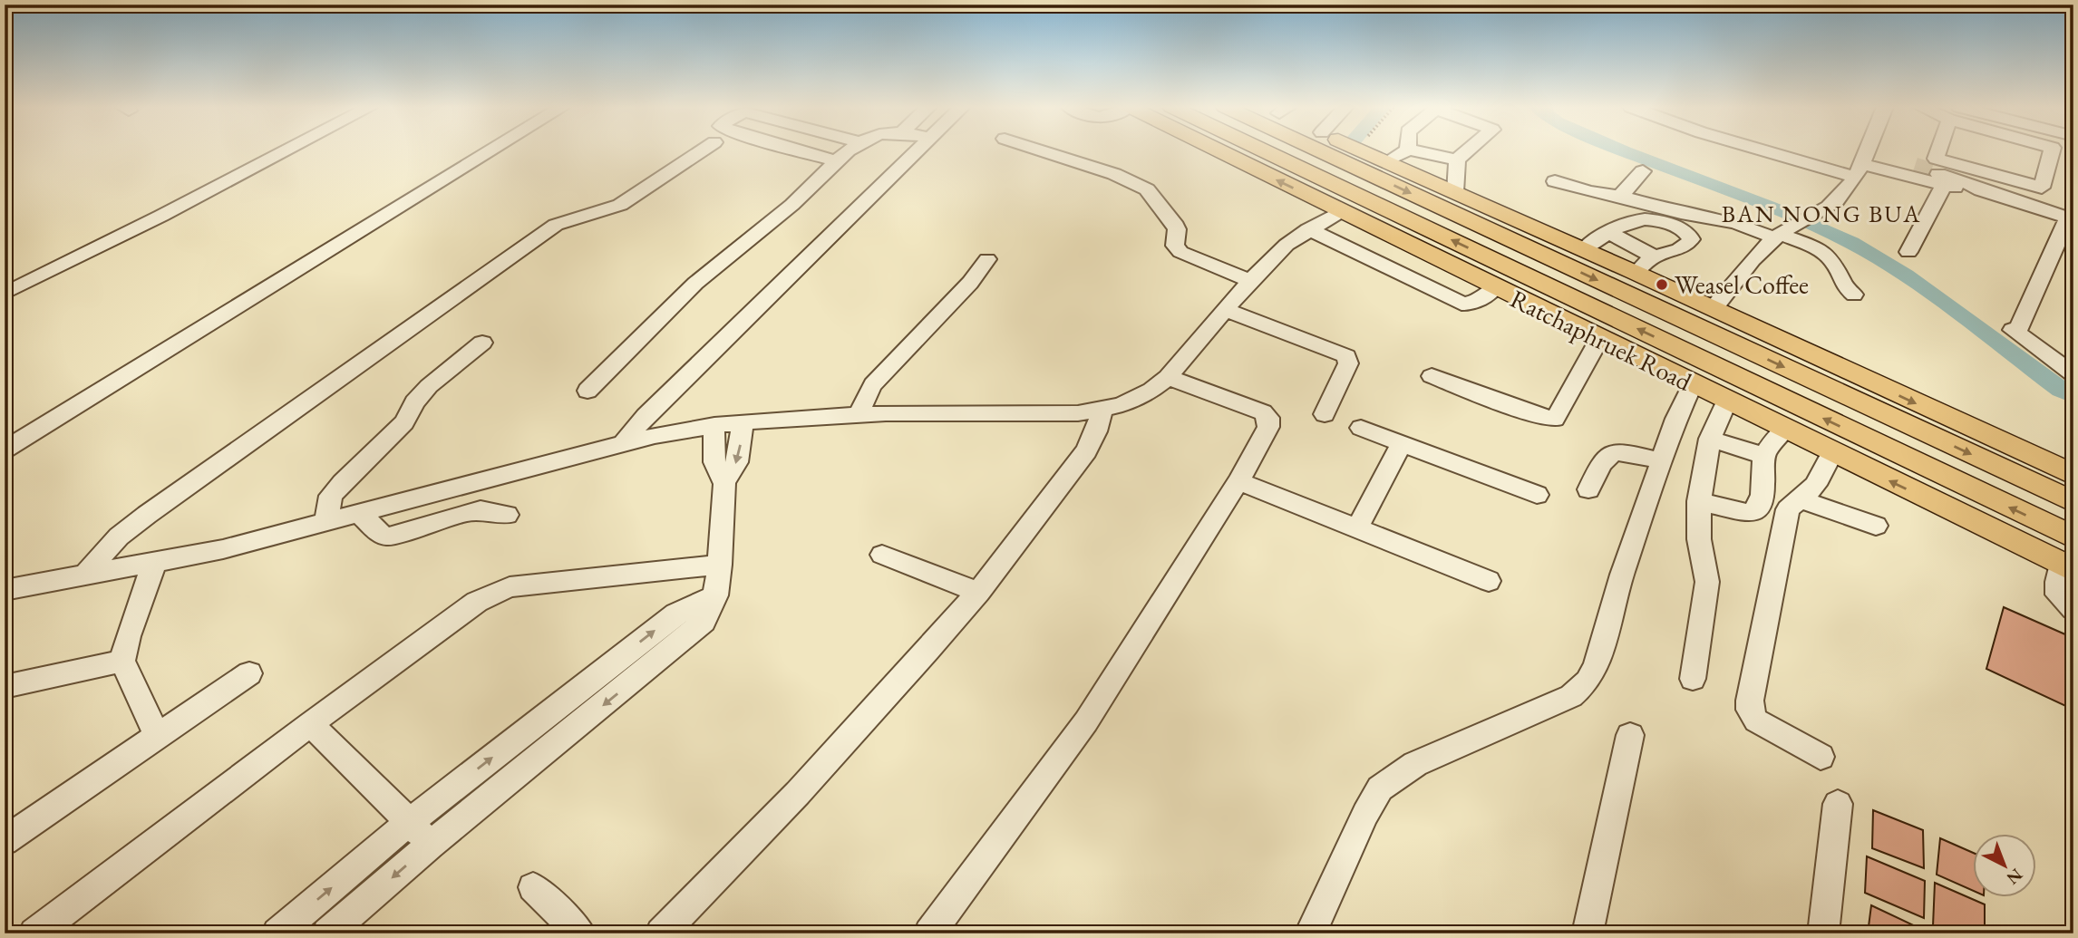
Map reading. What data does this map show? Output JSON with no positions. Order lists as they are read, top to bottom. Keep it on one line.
{"streets":{"main road":["Ratchaphruek Road"]},"districts":["BAN NONG BUA"],"places":["Weasel Coffee"],"north":"bottom right"}
